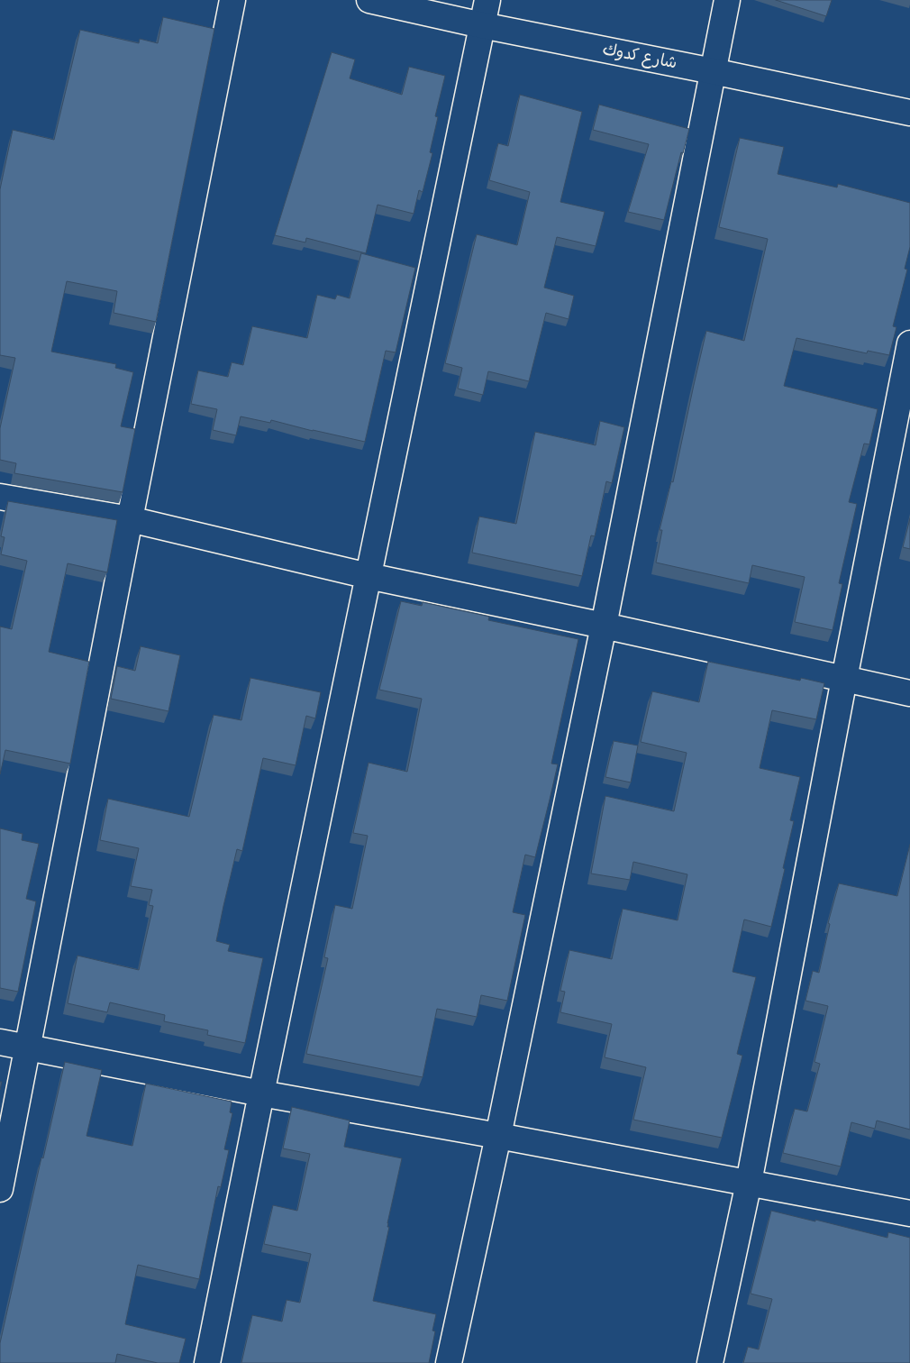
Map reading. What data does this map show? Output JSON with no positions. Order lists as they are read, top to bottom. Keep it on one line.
{"streets":{"street":["شارع كدوك"]}}
